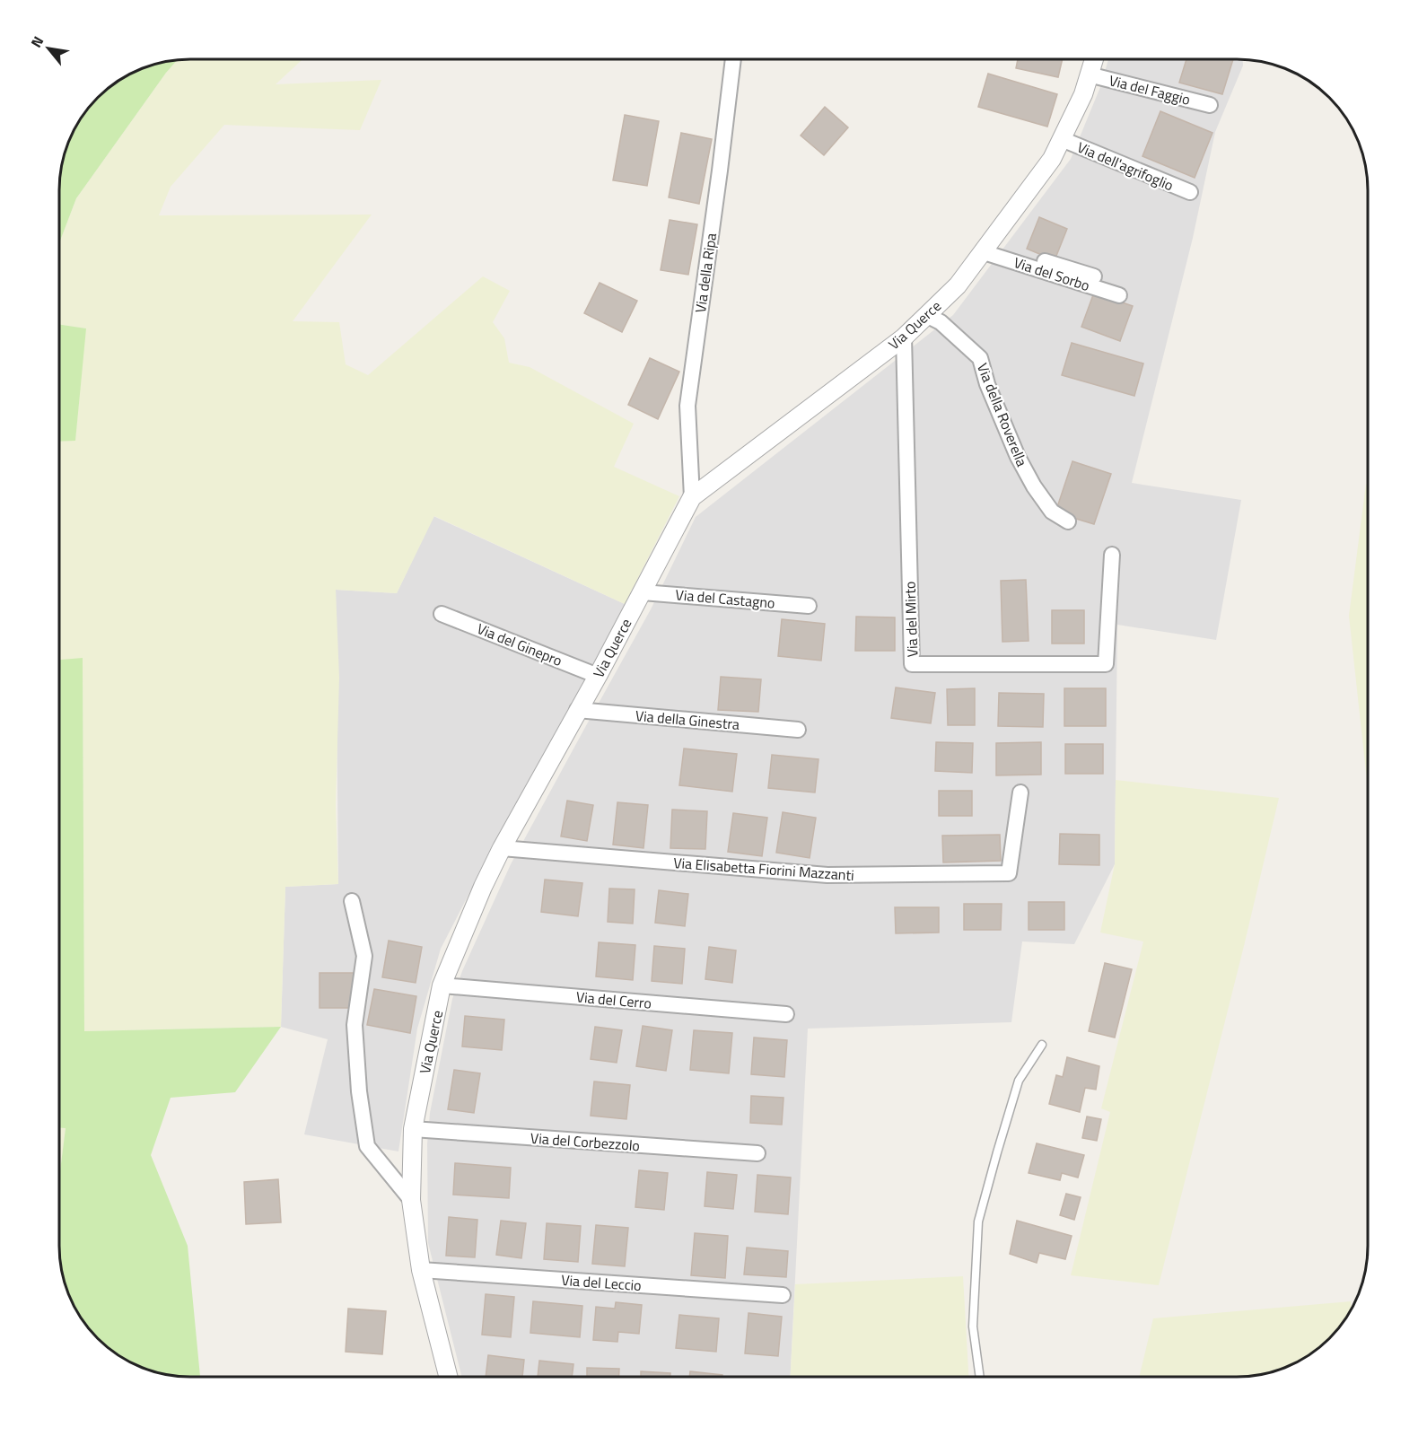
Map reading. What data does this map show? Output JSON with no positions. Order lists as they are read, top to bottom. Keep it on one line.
{"streets":{"street":["Via del Faggio","Via dell'agrifoglio","Via della Ripa","Via del Sorbo","Via Querce","Via della Roverella","Via del Castagno","Via del Mirto","Via del Ginepro","Via della Ginestra","Via Elisabetta Fiorini Mazzanti","Via del Cerro","Via del Corbezzolo","Via del Leccio"]},"crossings":[["Via del Faggio","Via Querce"],["Via dell'agrifoglio","Via Querce"],["Via della Ripa","Via Querce"],["Via del Sorbo","Via Querce"],["Via Querce","Via della Roverella"],["Via Querce","Via del Castagno"],["Via Querce","Via del Mirto"],["Via Querce","Via del Ginepro"],["Via Querce","Via della Ginestra"],["Via Querce","Via Elisabetta Fiorini Mazzanti"],["Via Querce","Via del Cerro"],["Via Querce","Via del Corbezzolo"],["Via Querce","Via del Leccio"]],"north":"top left"}
